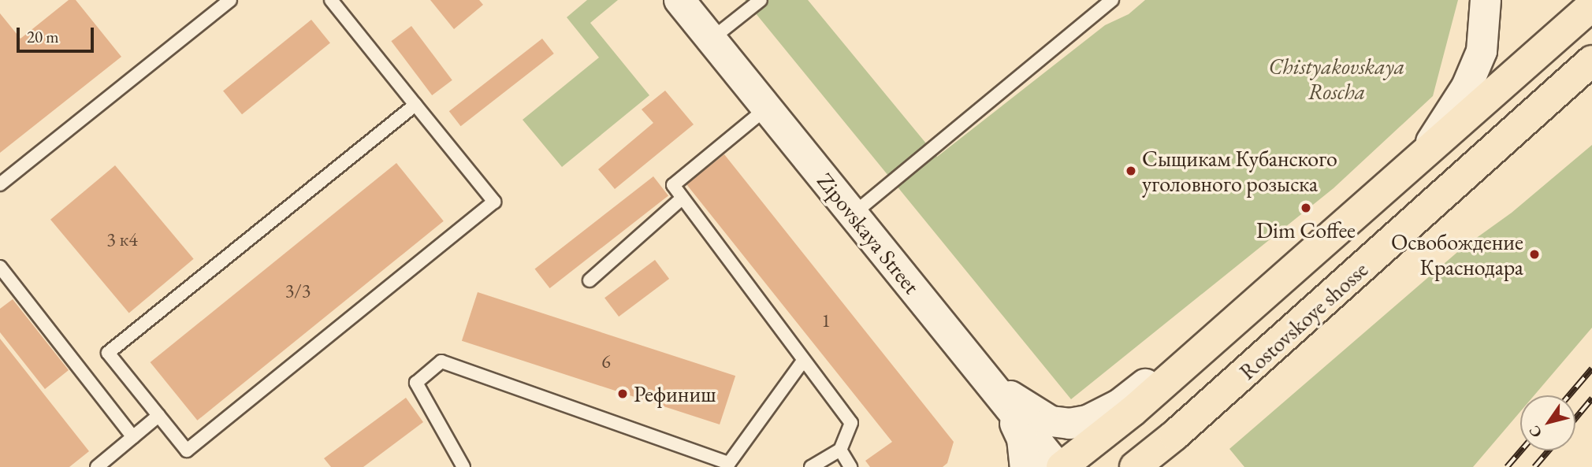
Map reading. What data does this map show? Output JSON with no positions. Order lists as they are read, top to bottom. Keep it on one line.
{"streets":{"main road":["Rostovskoye shosse"],"street":["Zipovskaya Street"]},"crossings":[["Zipovskaya Street","Rostovskoye shosse"]],"parks":["Chistyakovskaya Roscha"],"places":["Сыщикам Кубанского уголовного розыска","Dim Coffee","Освобождение Краснодара","Рефиниш"],"house_numbers":["3 к4","3/3","1","6"],"scale_bar":"20 m","north":"bottom left"}
